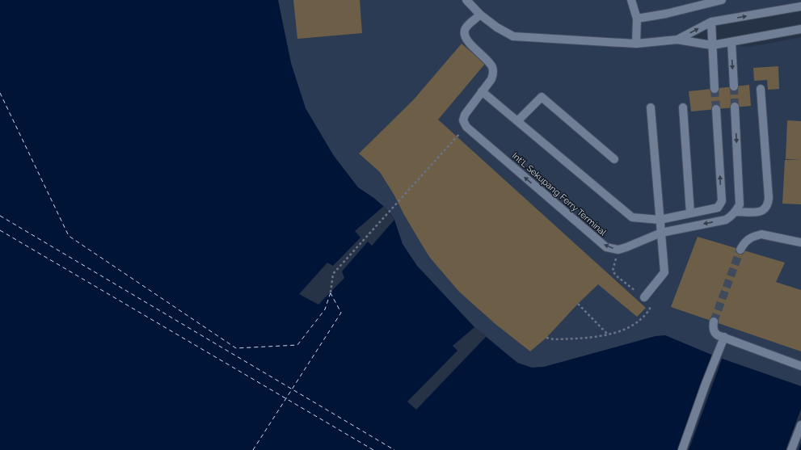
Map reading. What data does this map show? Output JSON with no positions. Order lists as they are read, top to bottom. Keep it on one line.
{"streets":{"street":["Int'L Sekupang Ferry Terminal"]}}
